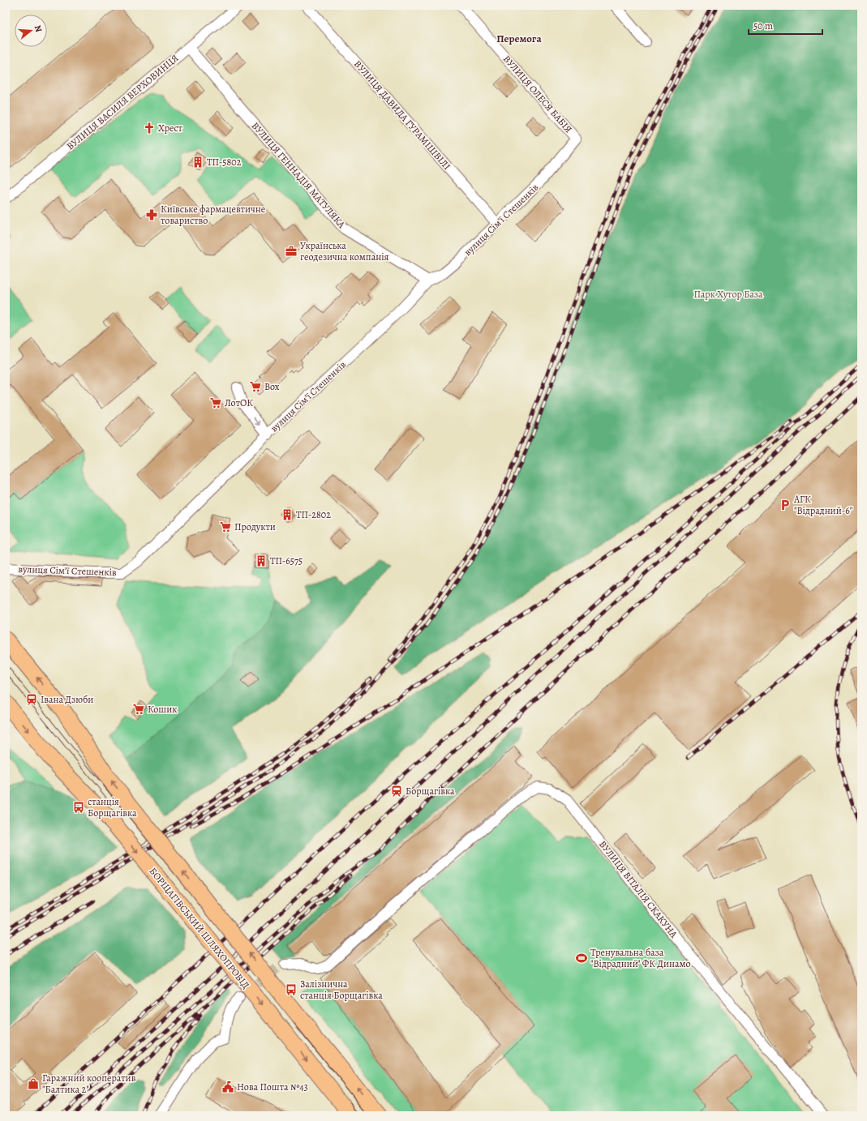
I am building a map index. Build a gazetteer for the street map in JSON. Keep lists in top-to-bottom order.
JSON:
{
  "streets": {
    "main road": ["БОРЩАГІВСЬКИЙ ШЛЯХОПРОВІД"],
    "street": [
      "ВУЛИЦЯ ОЛЕСЯ БАБІЯ",
      "ВУЛИЦЯ ВАСИЛЯ ВЕРХОВИНЦЯ",
      "ВУЛИЦЯ ДАВИДА ГУРАМІШВІЛІ",
      "ВУЛИЦЯ ГЕННАДІЯ МАТУЛЯКА",
      "вулиця Сімʼї Стешенків",
      "ВУЛИЦЯ ВІТАЛІЯ СКАКУНА"
    ]
  },
  "crossings": [
    ["ВУЛИЦЯ ОЛЕСЯ БАБІЯ", "вулиця Сімʼї Стешенків"],
    ["ВУЛИЦЯ ВАСИЛЯ ВЕРХОВИНЦЯ", "ВУЛИЦЯ ГЕННАДІЯ МАТУЛЯКА"],
    ["ВУЛИЦЯ ДАВИДА ГУРАМІШВІЛІ", "вулиця Сімʼї Стешенків"],
    ["ВУЛИЦЯ ГЕННАДІЯ МАТУЛЯКА", "вулиця Сімʼї Стешенків"]
  ],
  "districts": ["Перемога"],
  "parks": ["Парк Хутор База"],
  "places": {
    "church": ["Хрест"],
    "building": ["ТП-5802", "ТП-2802", "ТП-6575"],
    "pharmacy": ["Київське фармацевтичне товариство"],
    "office": ["Українська геодезична компанія"],
    "supermarket": [
      "Box",
      "ЛотОК",
      "Продукти",
      "Кошик"
    ],
    "parking": ["АГК \"Відрадний-6\""],
    "station": ["Івана Дзюби", "Борщагівка"],
    "bus stop": ["станція Борщагівка", "Залізнична станція Борщагівка"],
    "sports": ["Тренувальна база \"Відрадний\" ФК Динамо"],
    "shop": ["Гаражний кооператив \"Балтика 2\""],
    "public building": ["Нова Пошта №43"]
  },
  "scale_bar": "50 m",
  "north": "right"
}
